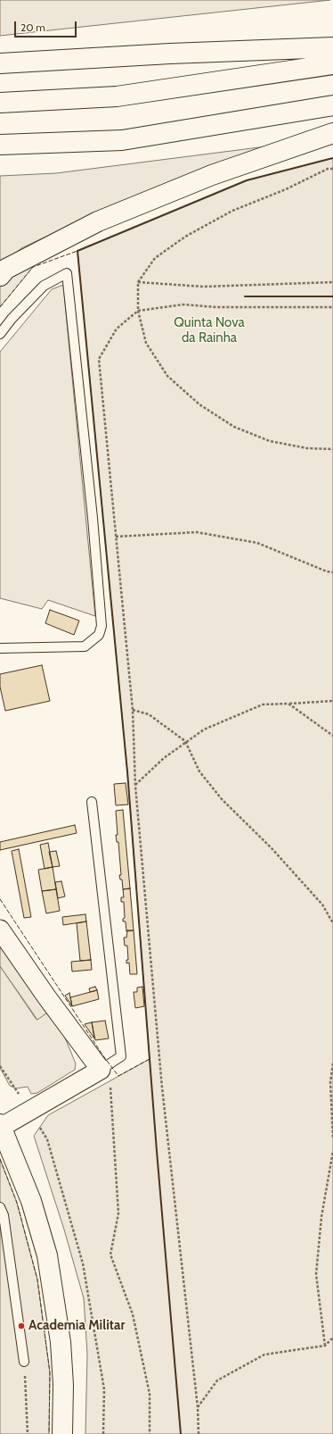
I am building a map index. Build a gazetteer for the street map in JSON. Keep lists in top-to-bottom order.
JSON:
{
  "parks": ["Quinta Nova da Rainha"],
  "places": ["Academia Militar"],
  "scale_bar": "20 m"
}
